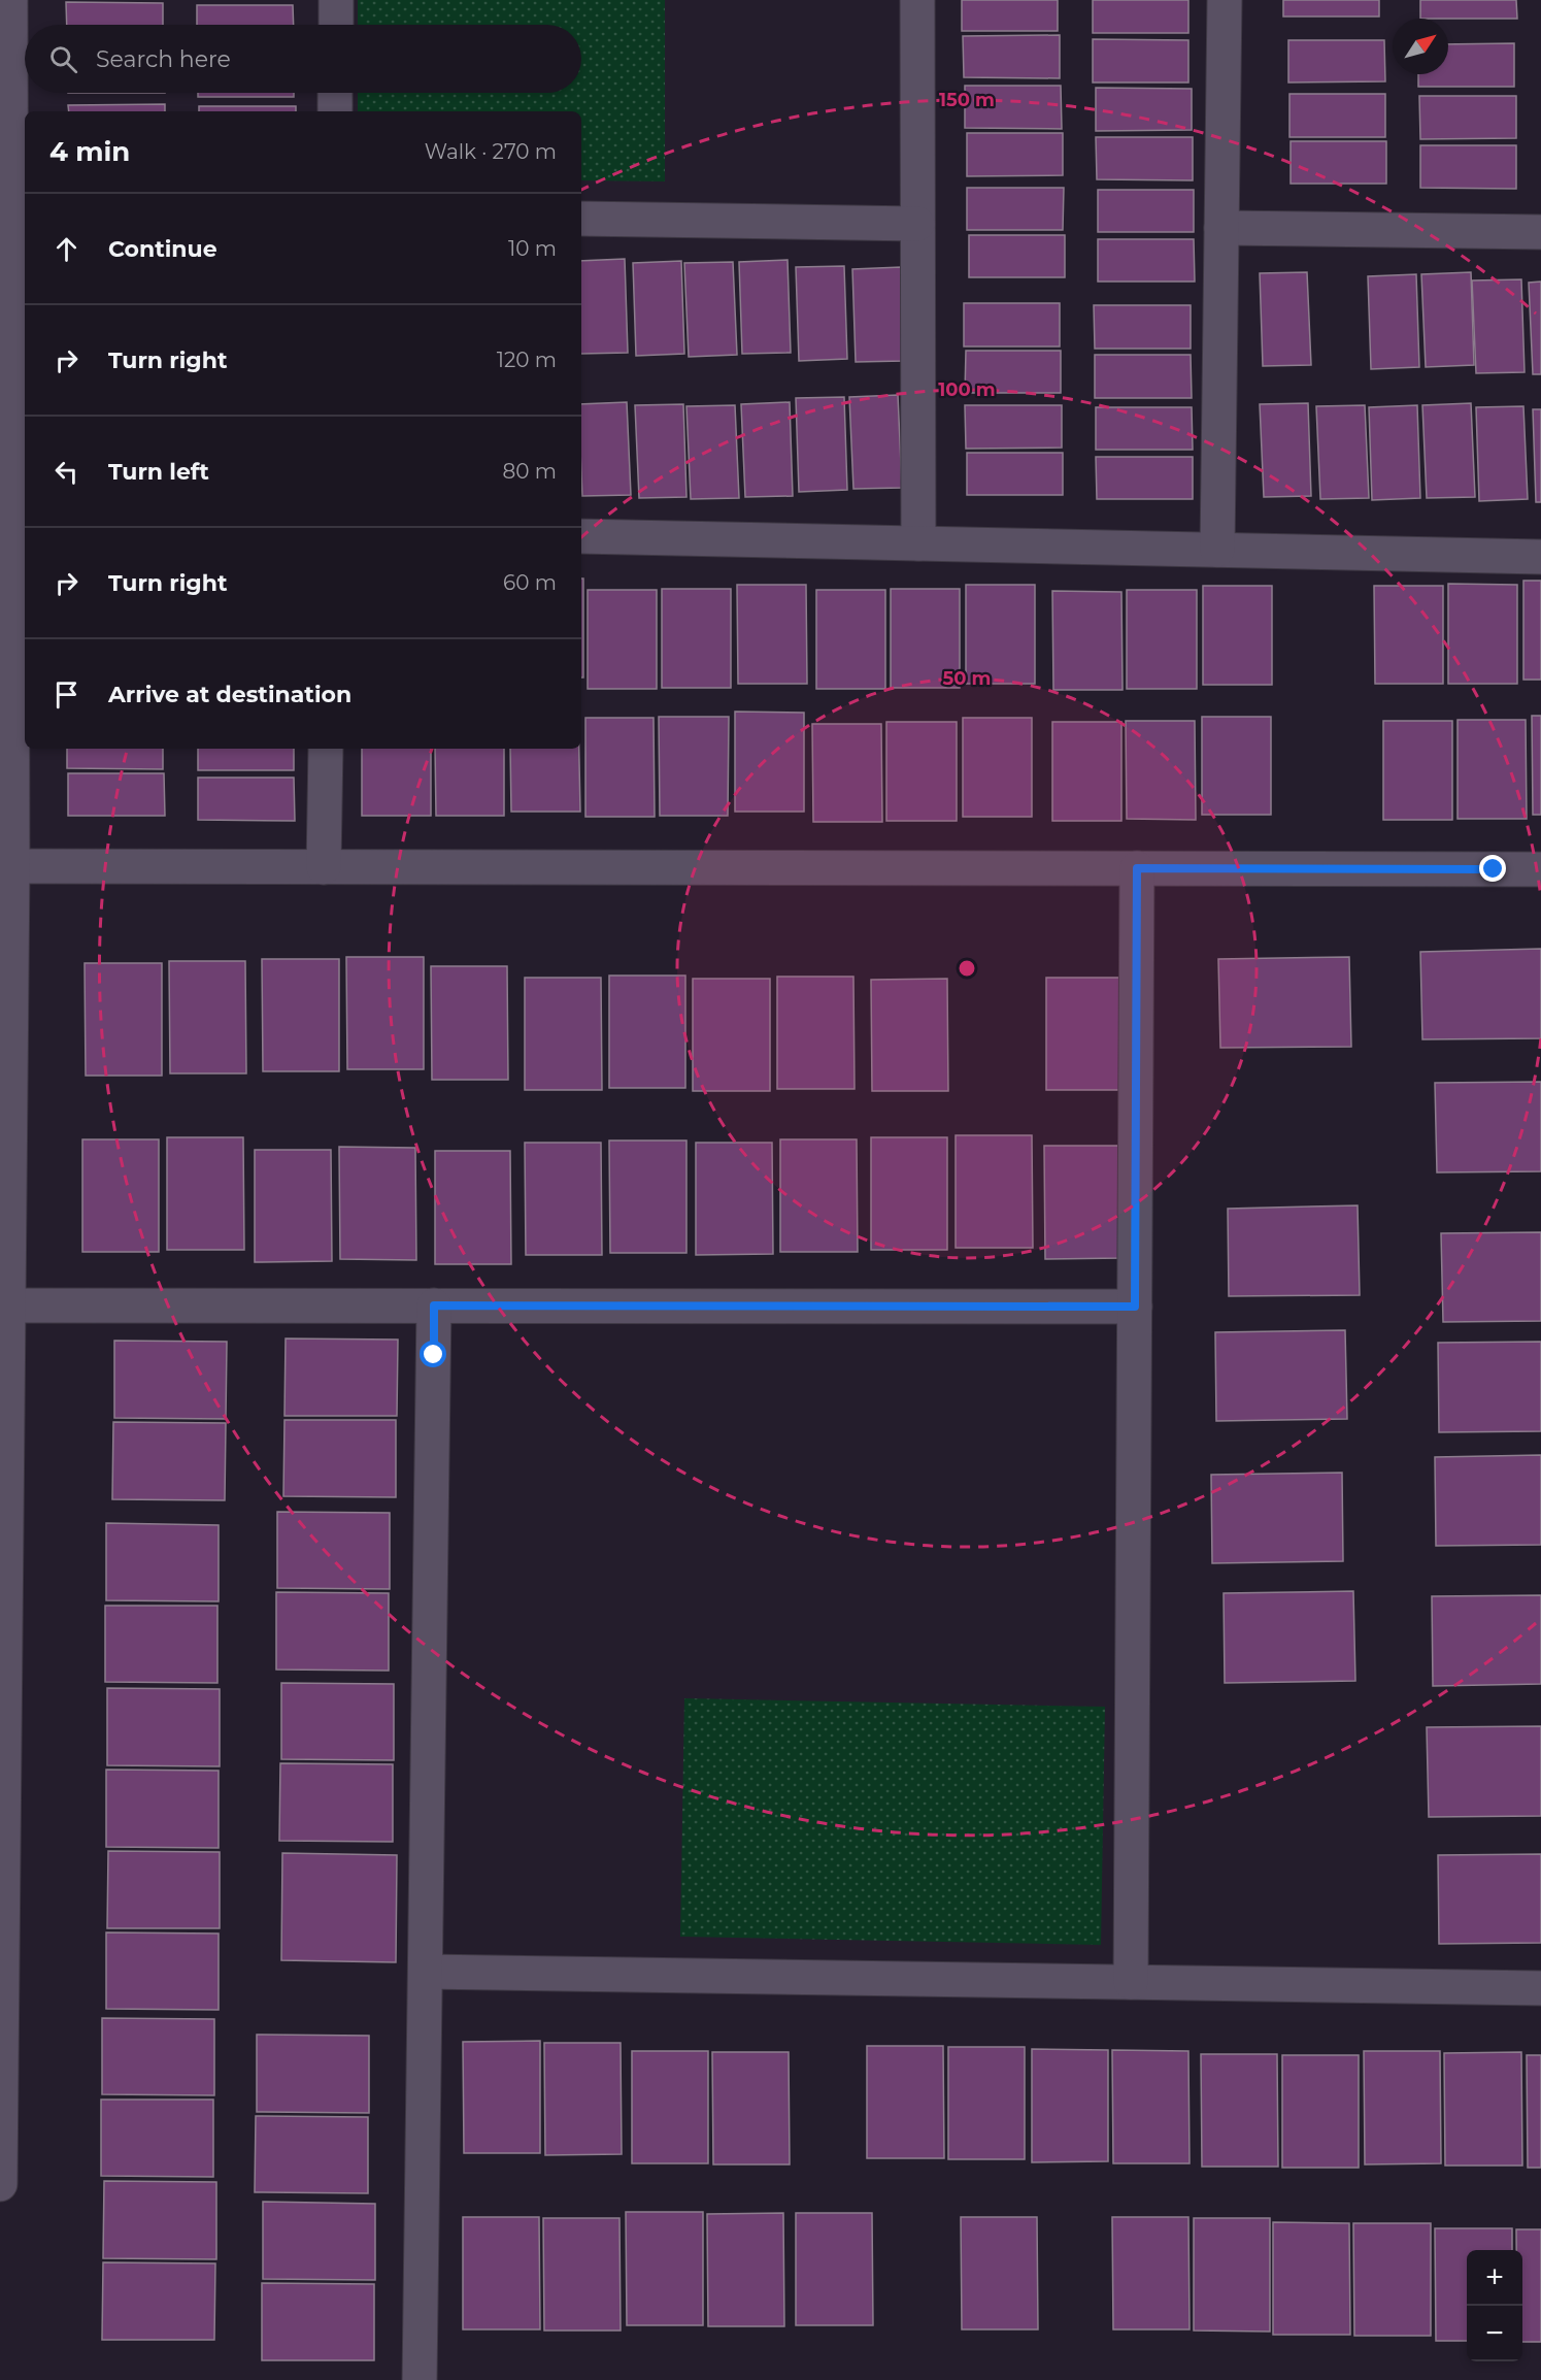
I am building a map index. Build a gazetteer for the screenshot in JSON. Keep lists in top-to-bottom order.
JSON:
{
  "north": "top right",
  "page": {
    "search": "Search here",
    "heading": ["4 min", "Walk · 270 m"],
    "list": [
      ["Continue", "10 m"],
      ["Turn right", "120 m"],
      ["Turn left", "80 m"],
      ["Turn right", "60 m"],
      "Arrive at destination"
    ],
    "map_buttons": ["+", "−"]
  },
  "rings": ["150 m", "100 m", "50 m"]
}
